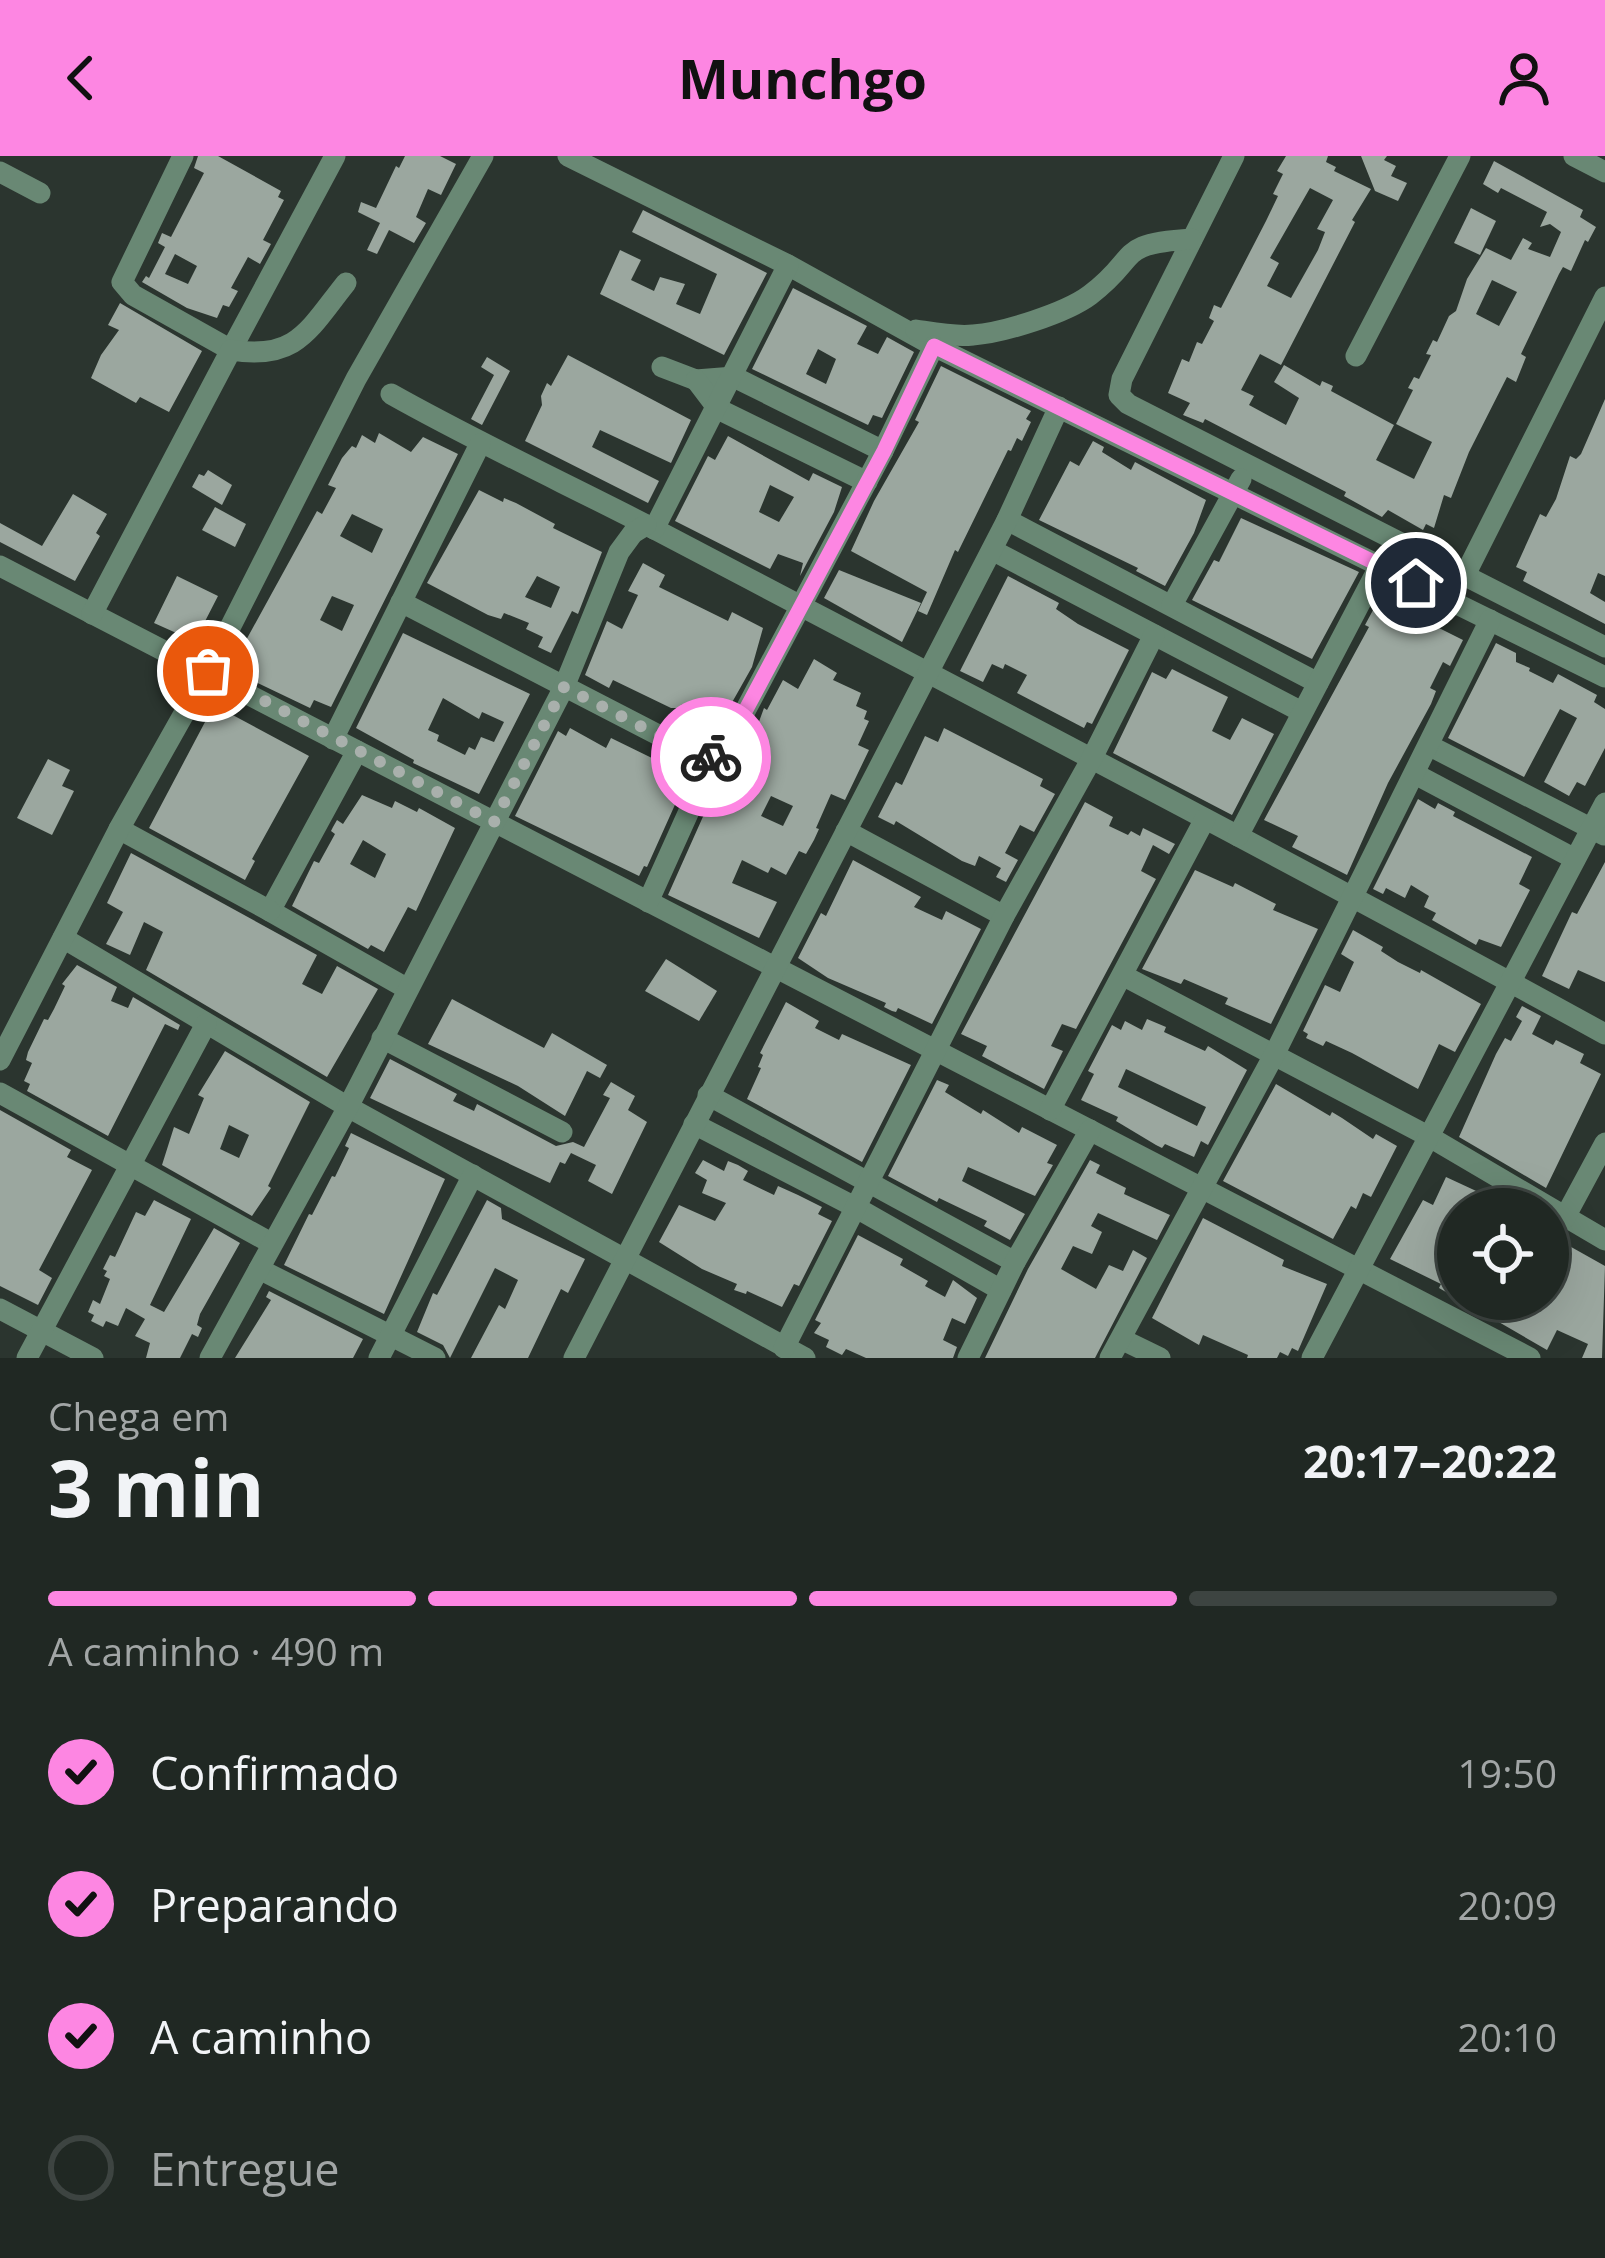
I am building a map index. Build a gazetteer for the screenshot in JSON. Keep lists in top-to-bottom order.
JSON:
{
  "page": {
    "header": "Munchgo",
    "heading": ["3 min", "Chega em", "20:17–20:22"],
    "bar": "A caminho · 490 m",
    "list": [
      ["Confirmado", "19:50"],
      ["Preparando", "20:09"],
      ["A caminho", "20:10"],
      "Entregue"
    ]
  }
}
